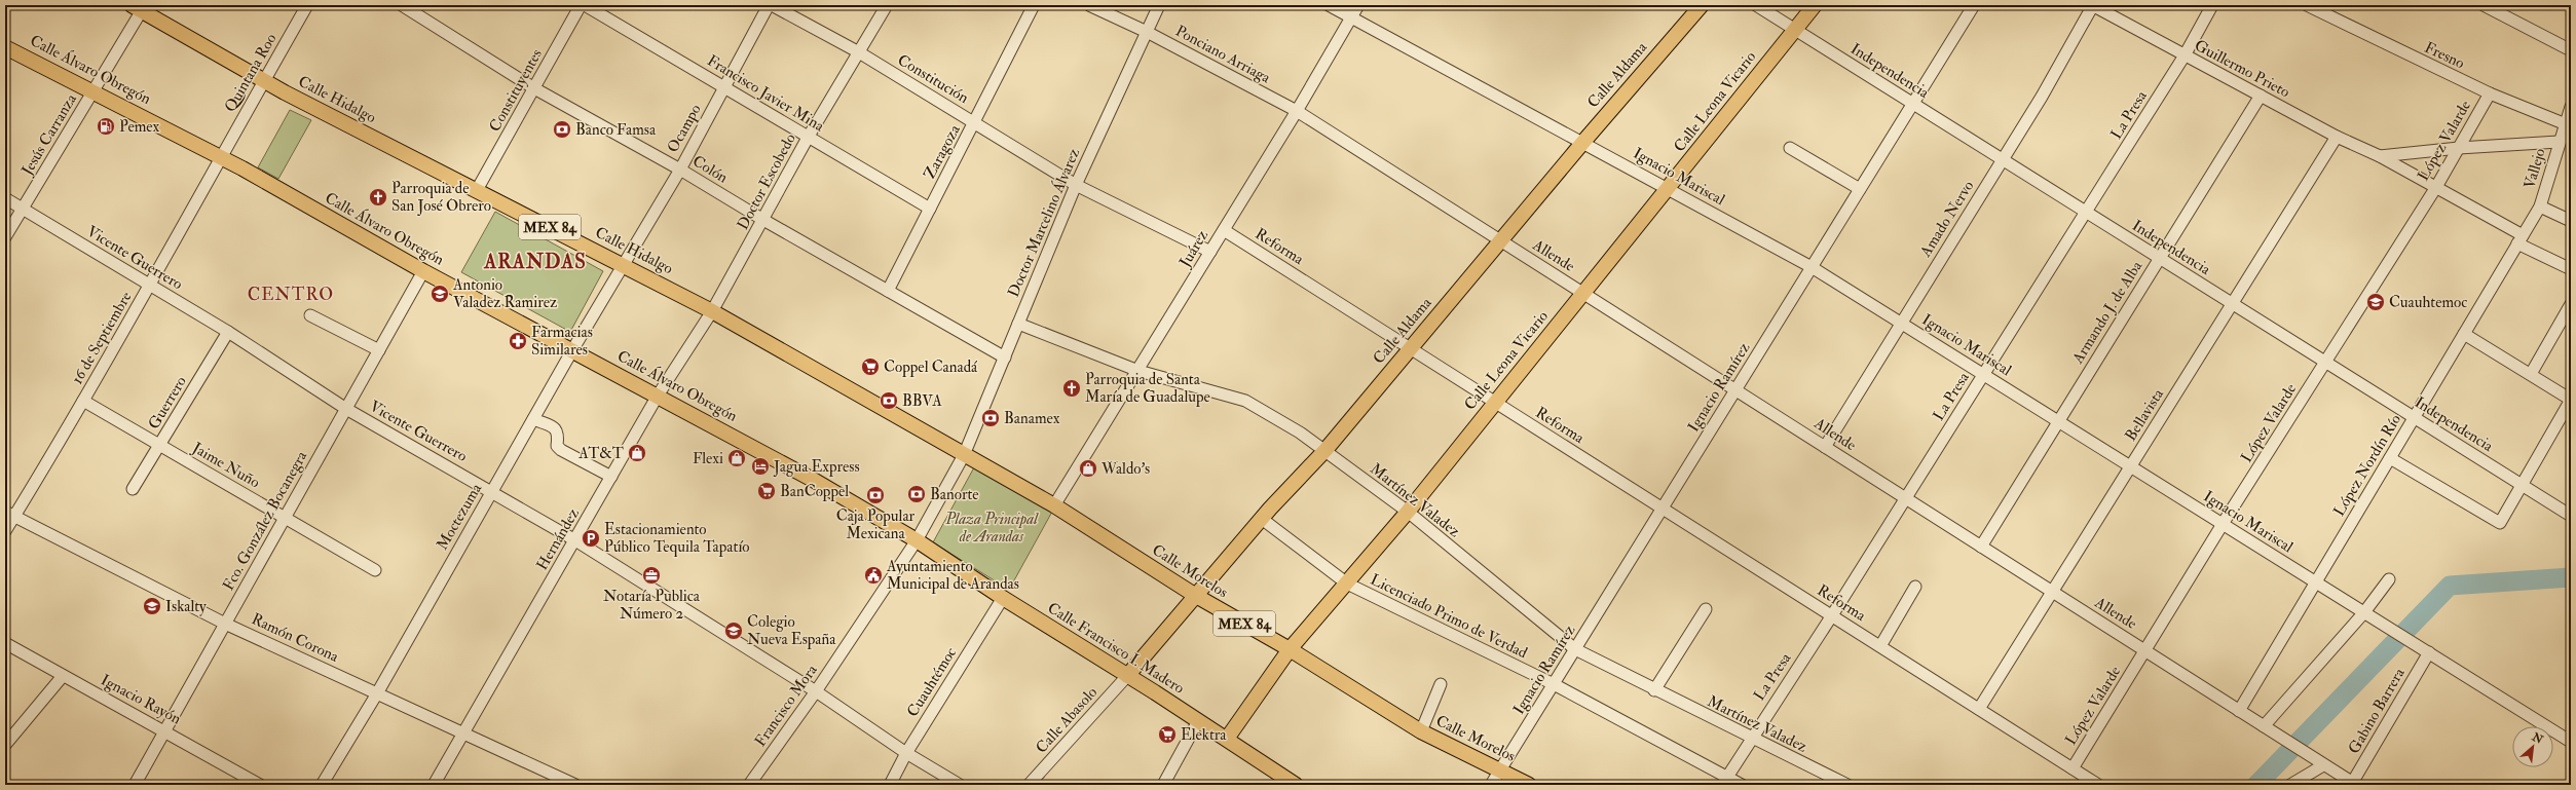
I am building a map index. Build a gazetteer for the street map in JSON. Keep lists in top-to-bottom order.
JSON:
{
  "streets": {
    "main road": [
      "Calle Álvaro Obregón",
      "Calle Aldama",
      "Calle Hidalgo",
      "Calle Leona Vicario",
      "MEX 84",
      "Calle Morelos",
      "Calle Francisco I. Madero"
    ],
    "street": [
      "Ponciano Arriaga",
      "Fresno",
      "Guillermo Prieto",
      "Independencia",
      "Quintana Roo",
      "Constitución",
      "Constituyentes",
      "Francisco Javier Mina",
      "La Presa",
      "Ocampo",
      "Jesús Carranza",
      "López Valarde",
      "Zaragoza",
      "Vallejo",
      "Colón",
      "Ignacio Mariscal",
      "Doctor Escobedo",
      "Amado Nervo",
      "Doctor Marcelino Álvarez",
      "Reforma",
      "Juárez",
      "Allende",
      "Vicente Guerrero",
      "Armando J. de Alba",
      "16 de Septiembre",
      "Ignacio Ramírez",
      "Guerrero",
      "Bellavista",
      "Jaime Nuño",
      "López Nordín Río",
      "Martínez Valadez",
      "Moctezuma",
      "Fco. González Bocanegra",
      "Hernández",
      "Licenciado Primo de Verdad",
      "Ramón Corona",
      "Cuauhtémoc",
      "Ignacio Rayón",
      "Francisco Mora",
      "Gabino Barrera",
      "Calle Abasolo"
    ]
  },
  "crossings": [
    ["Ponciano Arriaga", "Doctor Marcelino Álvarez"],
    ["Ponciano Arriaga", "Juárez"],
    ["Ponciano Arriaga", "Allende"],
    ["Fresno", "López Valarde"],
    ["Fresno", "Vallejo"],
    ["Guillermo Prieto", "La Presa"],
    ["Guillermo Prieto", "López Valarde"],
    ["Guillermo Prieto", "Vallejo"],
    ["Guillermo Prieto", "Amado Nervo"],
    ["Guillermo Prieto", "Armando J. de Alba"],
    ["Guillermo Prieto", "Bellavista"],
    ["Guillermo Prieto", "López Nordín Río"],
    ["Calle Álvaro Obregón", "Quintana Roo"],
    ["Calle Álvaro Obregón", "Jesús Carranza"],
    ["Calle Álvaro Obregón", "16 de Septiembre"],
    ["Calle Álvaro Obregón", "Moctezuma"],
    ["Calle Álvaro Obregón", "Fco. González Bocanegra"],
    ["Calle Álvaro Obregón", "Hernández"],
    ["Calle Álvaro Obregón", "Calle Francisco I. Madero"],
    ["Calle Álvaro Obregón", "Francisco Mora"],
    ["Independencia", "Calle Leona Vicario"],
    ["Independencia", "La Presa"],
    ["Independencia", "López Valarde"],
    ["Independencia", "Amado Nervo"],
    ["Independencia", "Armando J. de Alba"],
    ["Independencia", "Ignacio Ramírez"],
    ["Independencia", "Bellavista"],
    ["Independencia", "López Nordín Río"],
    ["Quintana Roo", "Calle Hidalgo"],
    ["Quintana Roo", "16 de Septiembre"],
    ["Calle Aldama", "Ignacio Mariscal"],
    ["Calle Aldama", "Reforma"],
    ["Calle Aldama", "Allende"],
    ["Calle Aldama", "Martínez Valadez"],
    ["Calle Aldama", "Calle Morelos"],
    ["Calle Aldama", "Licenciado Primo de Verdad"],
    ["Calle Aldama", "Calle Francisco I. Madero"],
    ["Calle Aldama", "Calle Abasolo"],
    ["Constitución", "Ocampo"],
    ["Constitución", "Zaragoza"],
    ["Constitución", "Doctor Escobedo"],
    ["Constitución", "Doctor Marcelino Álvarez"],
    ["Constitución", "Juárez"],
    ["Constituyentes", "Calle Hidalgo"],
    ["Constituyentes", "Colón"],
    ["Francisco Javier Mina", "Ocampo"],
    ["Francisco Javier Mina", "Zaragoza"],
    ["Francisco Javier Mina", "Doctor Escobedo"],
    ["Calle Hidalgo", "Ocampo"],
    ["Calle Hidalgo", "Jesús Carranza"],
    ["Calle Hidalgo", "Doctor Escobedo"],
    ["Calle Hidalgo", "Doctor Marcelino Álvarez"],
    ["Calle Hidalgo", "Moctezuma"],
    ["Calle Hidalgo", "Hernández"],
    ["Calle Hidalgo", "Calle Morelos"],
    ["Calle Hidalgo", "Francisco Mora"],
    ["Calle Leona Vicario", "Ignacio Mariscal"],
    ["Calle Leona Vicario", "Reforma"],
    ["Calle Leona Vicario", "Allende"],
    ["Calle Leona Vicario", "Martínez Valadez"],
    ["Calle Leona Vicario", "Calle Morelos"],
    ["Calle Leona Vicario", "Licenciado Primo de Verdad"],
    ["Calle Leona Vicario", "Calle Francisco I. Madero"],
    ["La Presa", "Ignacio Mariscal"],
    ["La Presa", "Reforma"],
    ["La Presa", "Allende"],
    ["La Presa", "Martínez Valadez"],
    ["La Presa", "Licenciado Primo de Verdad"],
    ["Ocampo", "Colón"],
    ["Ocampo", "Moctezuma"],
    ["Jesús Carranza", "Vicente Guerrero"],
    ["López Valarde", "Ignacio Mariscal"],
    ["López Valarde", "Reforma"],
    ["López Valarde", "Allende"],
    ["Zaragoza", "Colón"],
    ["Vallejo", "López Nordín Río"],
    ["Colón", "Doctor Escobedo"],
    ["Colón", "Doctor Marcelino Álvarez"],
    ["Ignacio Mariscal", "Amado Nervo"],
    ["Ignacio Mariscal", "Juárez"],
    ["Ignacio Mariscal", "Armando J. de Alba"],
    ["Ignacio Mariscal", "Ignacio Ramírez"],
    ["Ignacio Mariscal", "Bellavista"],
    ["Ignacio Mariscal", "López Nordín Río"],
    ["Ignacio Mariscal", "Gabino Barrera"],
    ["Doctor Escobedo", "Hernández"],
    ["Amado Nervo", "Allende"],
    ["Doctor Marcelino Álvarez", "Martínez Valadez"],
    ["Doctor Marcelino Álvarez", "Calle Morelos"],
    ["Doctor Marcelino Álvarez", "Francisco Mora"],
    ["Reforma", "Juárez"],
    ["Reforma", "Ignacio Ramírez"],
    ["Reforma", "Bellavista"],
    ["Juárez", "Allende"],
    ["Juárez", "Martínez Valadez"],
    ["Juárez", "Calle Morelos"],
    ["Allende", "Armando J. de Alba"],
    ["Allende", "Ignacio Ramírez"],
    ["Allende", "Bellavista"],
    ["Allende", "López Nordín Río"],
    ["Allende", "Gabino Barrera"],
    ["Vicente Guerrero", "16 de Septiembre"],
    ["Vicente Guerrero", "Guerrero"],
    ["Vicente Guerrero", "Moctezuma"],
    ["Vicente Guerrero", "Fco. González Bocanegra"],
    ["Vicente Guerrero", "Hernández"],
    ["Vicente Guerrero", "Cuauhtémoc"],
    ["Vicente Guerrero", "Francisco Mora"],
    ["16 de Septiembre", "Jaime Nuño"],
    ["16 de Septiembre", "Ramón Corona"],
    ["Ignacio Ramírez", "Martínez Valadez"],
    ["Ignacio Ramírez", "Calle Morelos"],
    ["Ignacio Ramírez", "Licenciado Primo de Verdad"],
    ["Guerrero", "Jaime Nuño"],
    ["Jaime Nuño", "Fco. González Bocanegra"],
    ["Moctezuma", "Ramón Corona"],
    ["Fco. González Bocanegra", "Ramón Corona"],
    ["Fco. González Bocanegra", "Ignacio Rayón"],
    ["Hernández", "Ramón Corona"],
    ["Calle Morelos", "Francisco Mora"],
    ["Calle Francisco I. Madero", "Cuauhtémoc"],
    ["Calle Francisco I. Madero", "Francisco Mora"],
    ["Calle Francisco I. Madero", "Calle Abasolo"]
  ],
  "districts": ["ARANDAS", "CENTRO"],
  "parks": ["Plaza Principal de Arandas"],
  "places": {
    "fuel station": ["Pemex"],
    "bank": [
      "Banco Famsa",
      "BBVA",
      "Banamex",
      "Banorte",
      "Caja Popular Mexicana"
    ],
    "church": ["Parroquia de San José Obrero", "Parroquia de Santa María de Guadalupe"],
    "school or university": [
      "Antonio Valadez Ramirez",
      "Cuauhtemoc",
      "Iskalty",
      "Colegio Nueva España"
    ],
    "pharmacy": ["Farmacias Similares"],
    "supermarket": ["Coppel Canadá", "BanCoppel", "Elektra"],
    "shop": ["AT&T", "Flexi", "Waldo's"],
    "hotel": ["Jagua Express"],
    "parking": ["Estacionamiento Público Tequila Tapatío"],
    "office": ["Notaría Publica Número 2"],
    "public building": ["Ayuntamiento Municipal de Arandas"]
  },
  "north": "top right"
}
